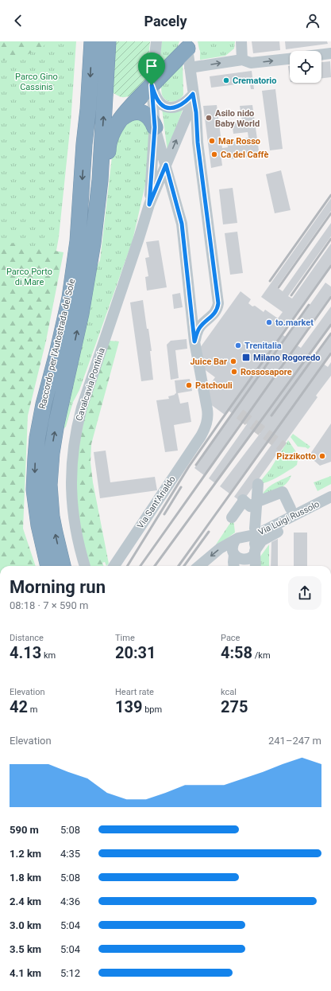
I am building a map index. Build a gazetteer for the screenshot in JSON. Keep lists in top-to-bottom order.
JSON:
{
  "streets": {
    "highway": ["Raccordo per l'Autostrada del Sole"],
    "street": ["Cavalcavia Pontinia", "Via Sant'Arialdo", "Via Luigi Russolo"]
  },
  "crossings": [
    ["Cavalcavia Pontinia", "Via Sant'Arialdo"]
  ],
  "parks": ["Parco Gino Cassinis", "Parco Porto di Mare"],
  "places": {
    "other": [
      "Crematorio",
      "Asilo nido Baby World",
      "Mar Rosso",
      "Ca del Caffè",
      "to.market",
      "Trenitalia",
      "Juice Bar",
      "Rossosapore",
      "Patchouli",
      "Pizzikotto"
    ],
    "transit": ["Milano Rogoredo"]
  },
  "page": {
    "header": "Pacely",
    "heading": ["Morning run", "08:18 · 7 × 590 m"],
    "stats": [
      ["Distance", "4.13 km"],
      ["Time", "20:31"],
      ["Pace", "4:58 /km"],
      ["Elevation", "42 m"],
      ["Heart rate", "139 bpm"],
      ["kcal", "275"]
    ],
    "chart": ["Elevation", "241–247 m"],
    "list": [
      {
        "name": "590 m",
        "note": "5:08"
      },
      {
        "name": "1.2 km",
        "note": "4:35"
      },
      {
        "name": "1.8 km",
        "note": "5:08"
      },
      {
        "name": "2.4 km",
        "note": "4:36"
      },
      {
        "name": "3.0 km",
        "note": "5:04"
      },
      {
        "name": "3.5 km",
        "note": "5:04"
      },
      {
        "name": "4.1 km",
        "note": "5:12"
      }
    ]
  }
}
